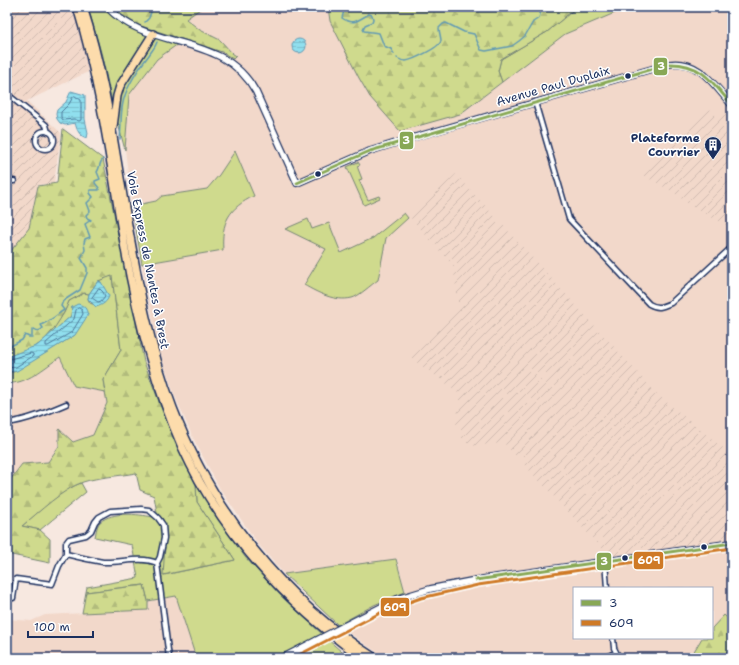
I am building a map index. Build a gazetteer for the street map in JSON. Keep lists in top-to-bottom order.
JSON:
{
  "streets": {
    "highway": ["Voie Express de Nantes à Brest"],
    "main road": ["Avenue Paul Duplaix"]
  },
  "places": {
    "building": ["Plateforme Courrier"]
  },
  "lines": ["transit line 3", "transit line 609"],
  "legend": ["3", "609"],
  "scale_bar": "100 m"
}
